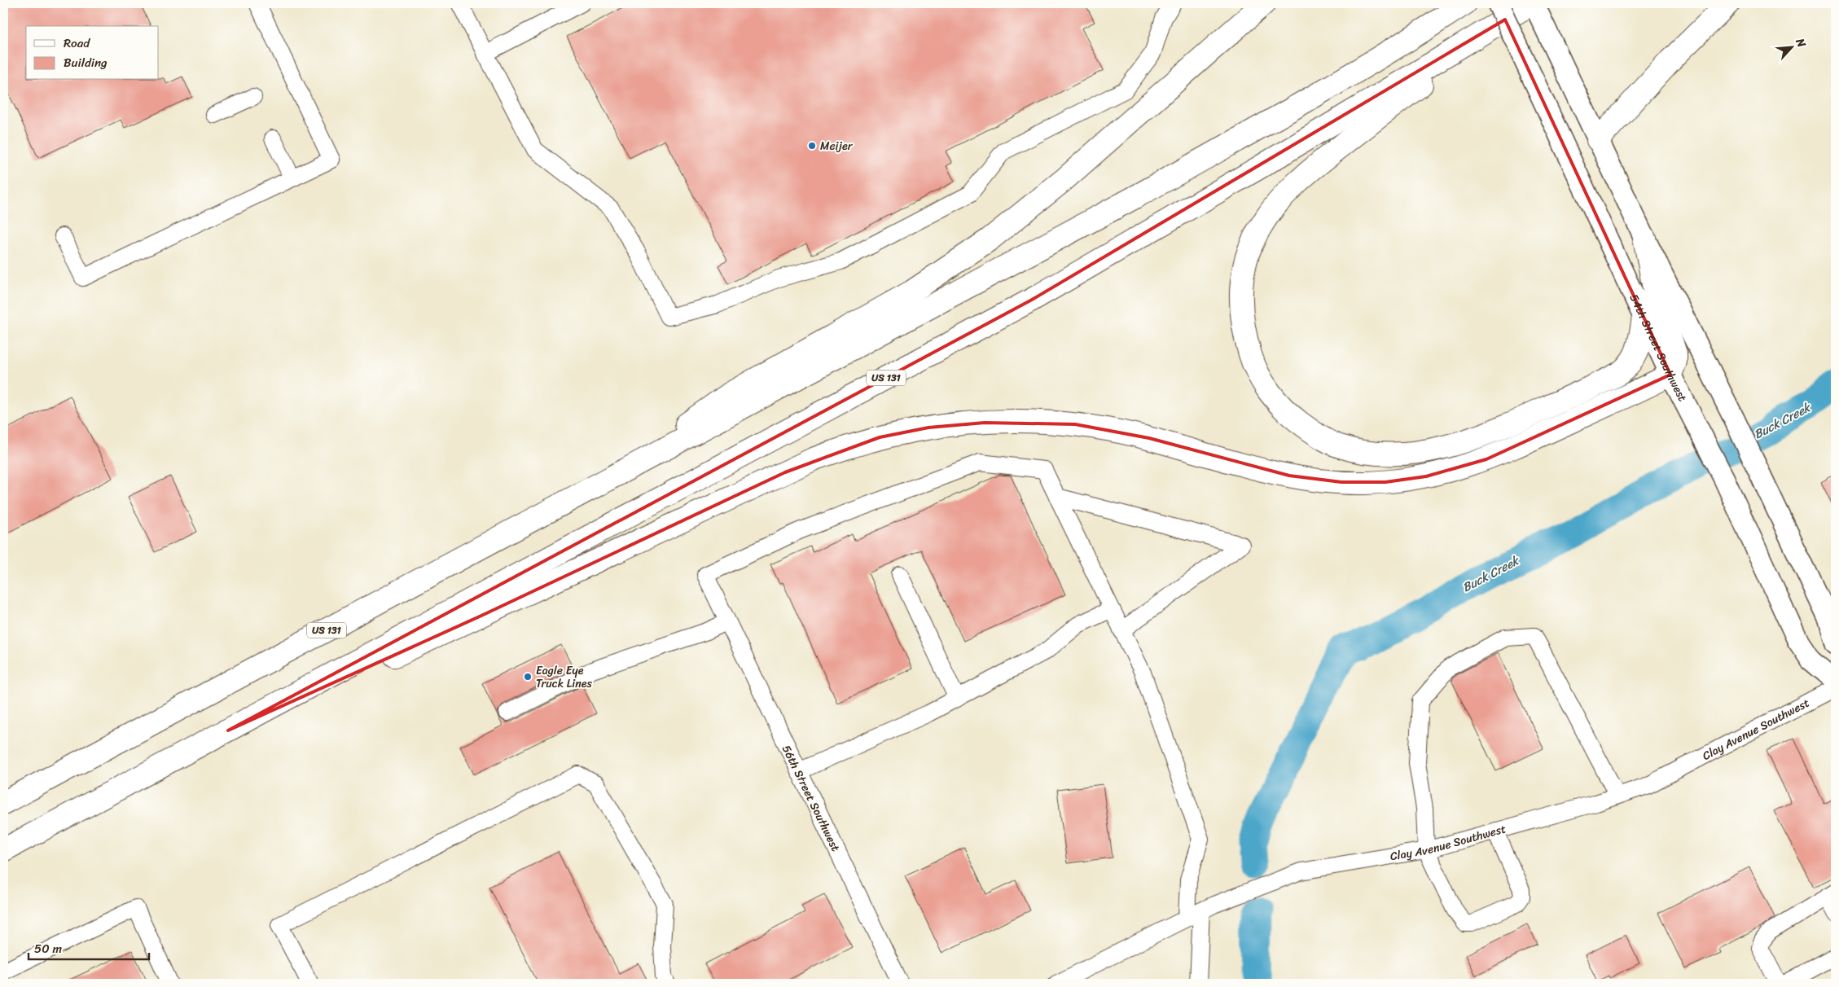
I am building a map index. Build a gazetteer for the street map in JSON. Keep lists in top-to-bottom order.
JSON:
{
  "streets": {
    "highway": ["US 131"],
    "main road": ["54th Street Southwest"],
    "street": ["Clay Avenue Southwest", "56th Street Southwest"]
  },
  "crossings": [
    ["54th Street Southwest", "US 131"]
  ],
  "water": ["Buck Creek"],
  "places": ["Meijer", "Eagle Eye Truck Lines"],
  "legend": ["Road", "Building"],
  "scale_bar": "50 m",
  "north": "top right"
}
